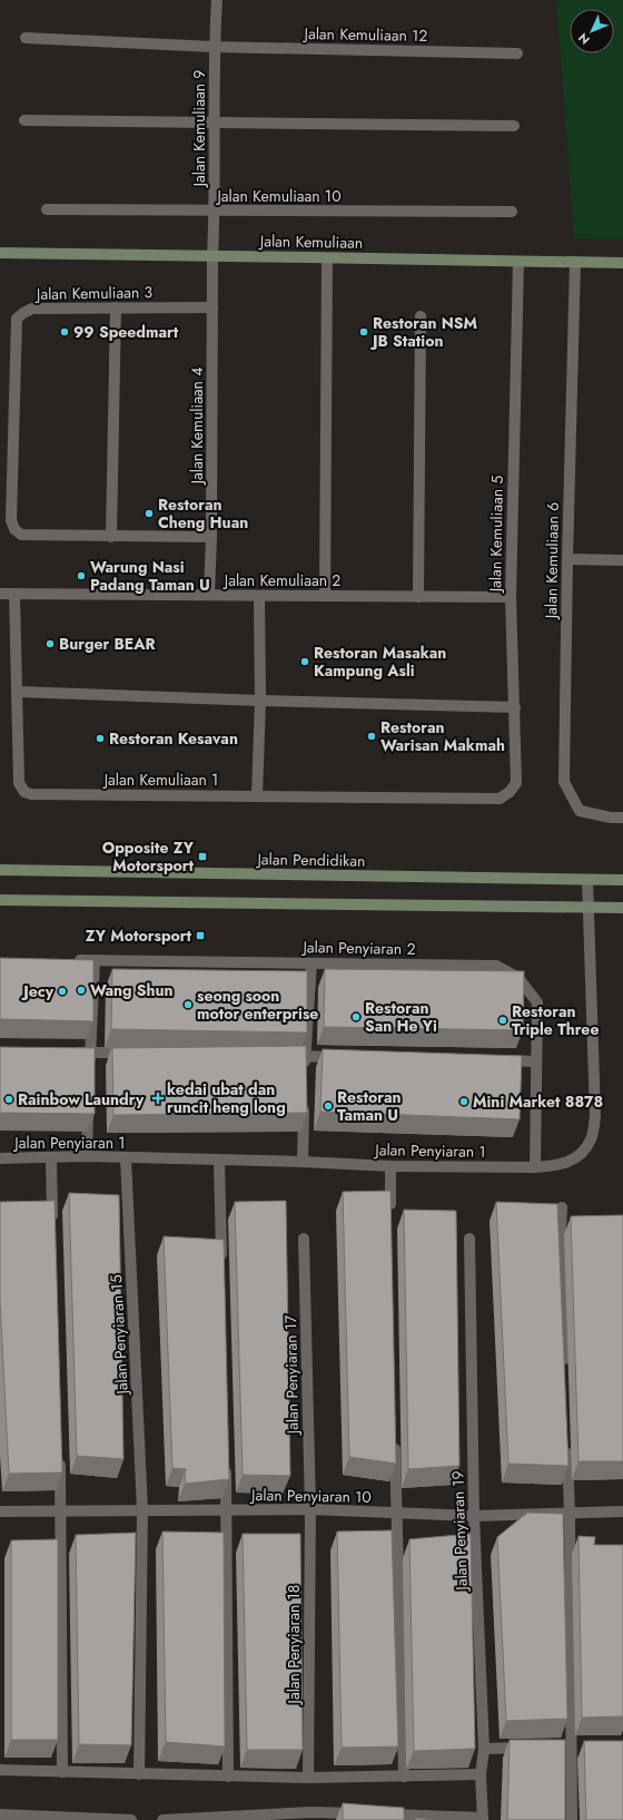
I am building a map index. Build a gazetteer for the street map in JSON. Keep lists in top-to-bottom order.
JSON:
{
  "streets": {
    "main road": ["Jalan Kemuliaan", "Jalan Pendidikan"],
    "street": [
      "Jalan Kemuliaan 12",
      "Jalan Kemuliaan 9",
      "Jalan Kemuliaan 10",
      "Jalan Kemuliaan 3",
      "Jalan Kemuliaan 4",
      "Jalan Kemuliaan 5",
      "Jalan Kemuliaan 6",
      "Jalan Kemuliaan 2",
      "Jalan Kemuliaan 1",
      "Jalan Penyiaran 2",
      "Jalan Penyiaran 1",
      "Jalan Penyiaran 15",
      "Jalan Penyiaran 17",
      "Jalan Penyiaran 10",
      "Jalan Penyiaran 19",
      "Jalan Penyiaran 18"
    ]
  },
  "crossings": [
    ["Jalan Kemuliaan 12", "Jalan Kemuliaan 9"],
    ["Jalan Kemuliaan 9", "Jalan Kemuliaan 10"],
    ["Jalan Kemuliaan 9", "Jalan Kemuliaan"],
    ["Jalan Kemuliaan 9", "Jalan Kemuliaan 4"],
    ["Jalan Kemuliaan", "Jalan Kemuliaan 4"],
    ["Jalan Kemuliaan", "Jalan Kemuliaan 5"],
    ["Jalan Kemuliaan", "Jalan Kemuliaan 6"],
    ["Jalan Kemuliaan 3", "Jalan Kemuliaan 4"],
    ["Jalan Kemuliaan 4", "Jalan Kemuliaan 2"],
    ["Jalan Kemuliaan 5", "Jalan Kemuliaan 2"],
    ["Jalan Kemuliaan 5", "Jalan Kemuliaan 1"],
    ["Jalan Kemuliaan 2", "Jalan Kemuliaan 1"],
    ["Jalan Pendidikan", "Jalan Penyiaran 1"],
    ["Jalan Penyiaran 2", "Jalan Penyiaran 1"],
    ["Jalan Penyiaran 1", "Jalan Penyiaran 15"],
    ["Jalan Penyiaran 15", "Jalan Penyiaran 10"],
    ["Jalan Penyiaran 17", "Jalan Penyiaran 10"],
    ["Jalan Penyiaran 17", "Jalan Penyiaran 18"],
    ["Jalan Penyiaran 10", "Jalan Penyiaran 19"],
    ["Jalan Penyiaran 10", "Jalan Penyiaran 18"]
  ],
  "places": {
    "other": [
      "99 Speedmart",
      "Restoran NSM JB Station",
      "Restoran Cheng Huan",
      "Warung Nasi Padang Taman U",
      "Burger BEAR",
      "Restoran Masakan Kampung Asli",
      "Restoran Warisan Makmah",
      "Restoran Kesavan",
      "Wang Shun",
      "Jecy",
      "seong soon motor enterprise",
      "Restoran San He Yi",
      "Restoran Triple Three",
      "Rainbow Laundry",
      "Mini Market 8878",
      "Restoran Taman U"
    ],
    "transit": ["Opposite ZY Motorsport", "ZY Motorsport"],
    "health": ["kedai ubat dan runcit heng long"]
  },
  "north": "bottom left"
}
